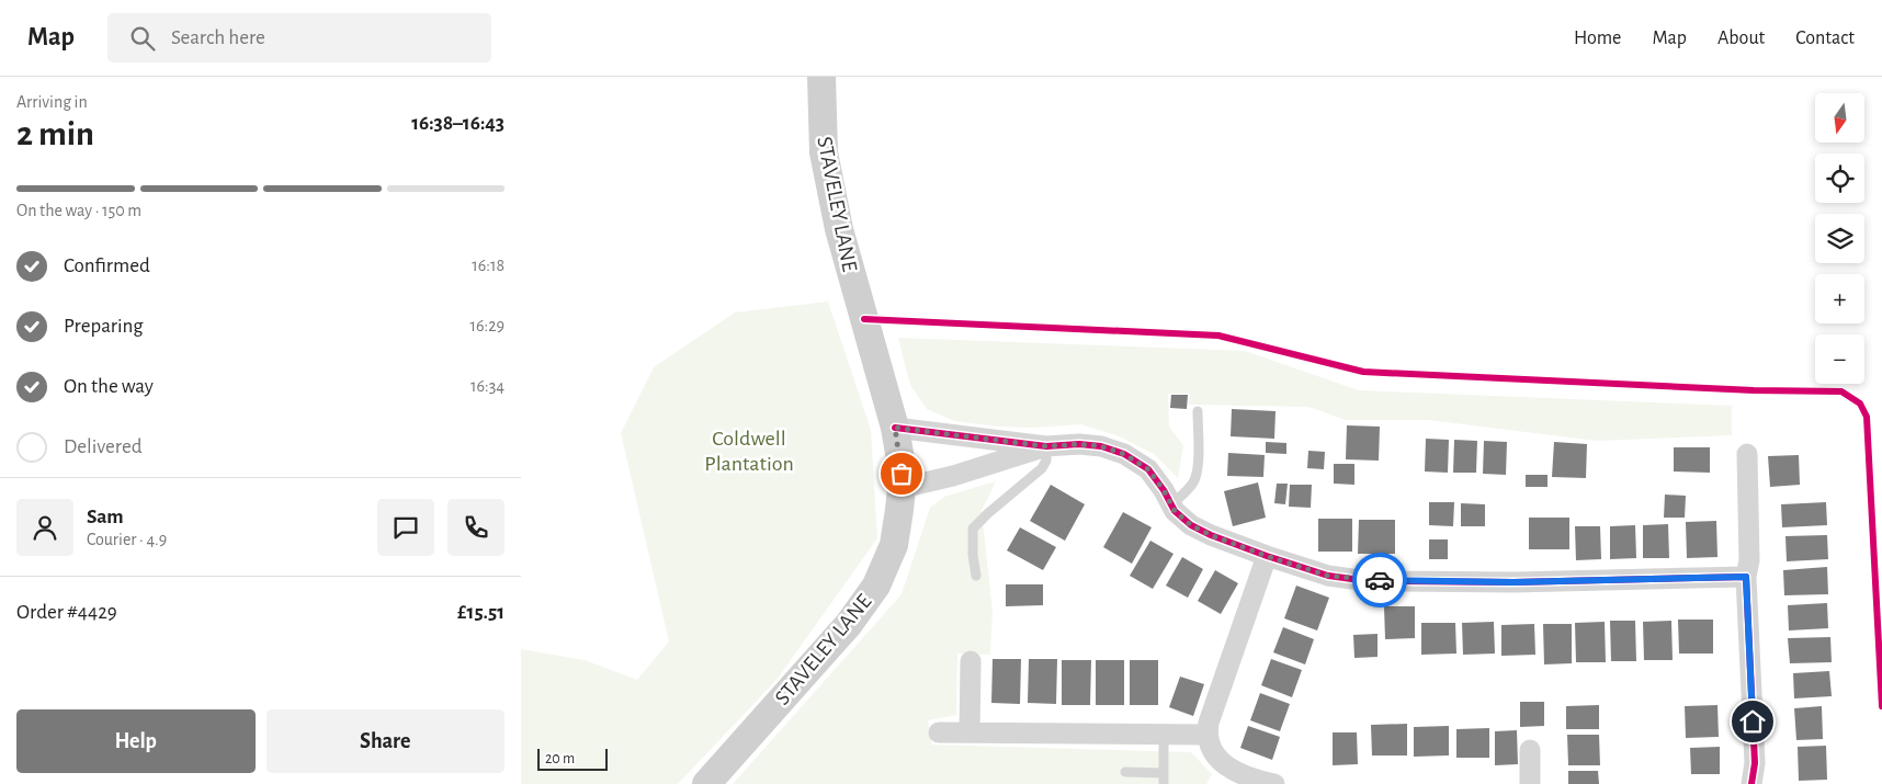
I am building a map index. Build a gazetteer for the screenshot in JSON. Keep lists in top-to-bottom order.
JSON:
{
  "streets": {
    "main road": ["STAVELEY LANE"]
  },
  "parks": ["Coldwell Plantation"],
  "scale_bar": "20 m",
  "north": "bottom",
  "page": {
    "header": "Map",
    "search": "Search here",
    "nav": [
      "Home",
      "Map",
      "About",
      "Contact"
    ],
    "heading": ["2 min", "Arriving in", "16:38–16:43"],
    "panel": [
      "Sam",
      "Courier · 4.9",
      "Order #4429",
      "£15.51"
    ],
    "map_buttons": ["+", "−"],
    "bar": "On the way · 150 m",
    "list": [
      ["Confirmed", "16:18"],
      ["Preparing", "16:29"],
      ["On the way", "16:34"],
      "Delivered"
    ],
    "buttons": ["Help", "Share"],
    "scale": "20 m"
  }
}
